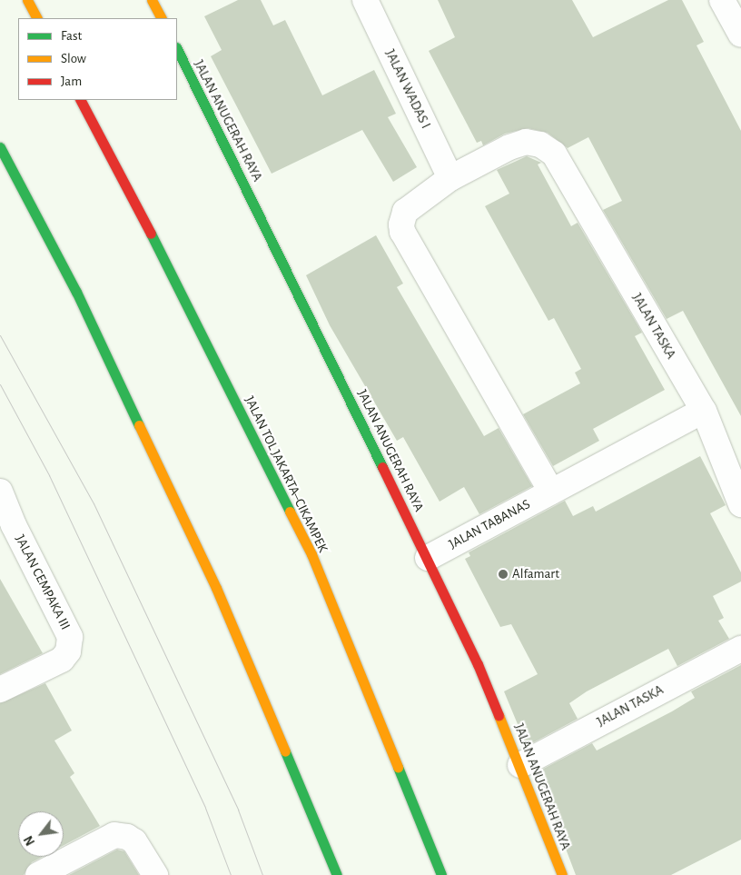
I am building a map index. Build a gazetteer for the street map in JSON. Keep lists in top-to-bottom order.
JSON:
{
  "streets": {
    "main road": ["JALAN ANUGERAH RAYA", "JALAN TOL JAKARTA–CIKAMPEK"],
    "street": [
      "JALAN WADAS I",
      "JALAN TASKA",
      "JALAN TABANAS",
      "JALAN CEMPAKA III"
    ]
  },
  "crossings": [
    ["JALAN WADAS I", "JALAN TASKA"],
    ["JALAN ANUGERAH RAYA", "JALAN TASKA"],
    ["JALAN ANUGERAH RAYA", "JALAN TABANAS"],
    ["JALAN TASKA", "JALAN TABANAS"]
  ],
  "places": ["Alfamart"],
  "legend": ["Fast", "Slow", "Jam"],
  "north": "bottom left"
}
